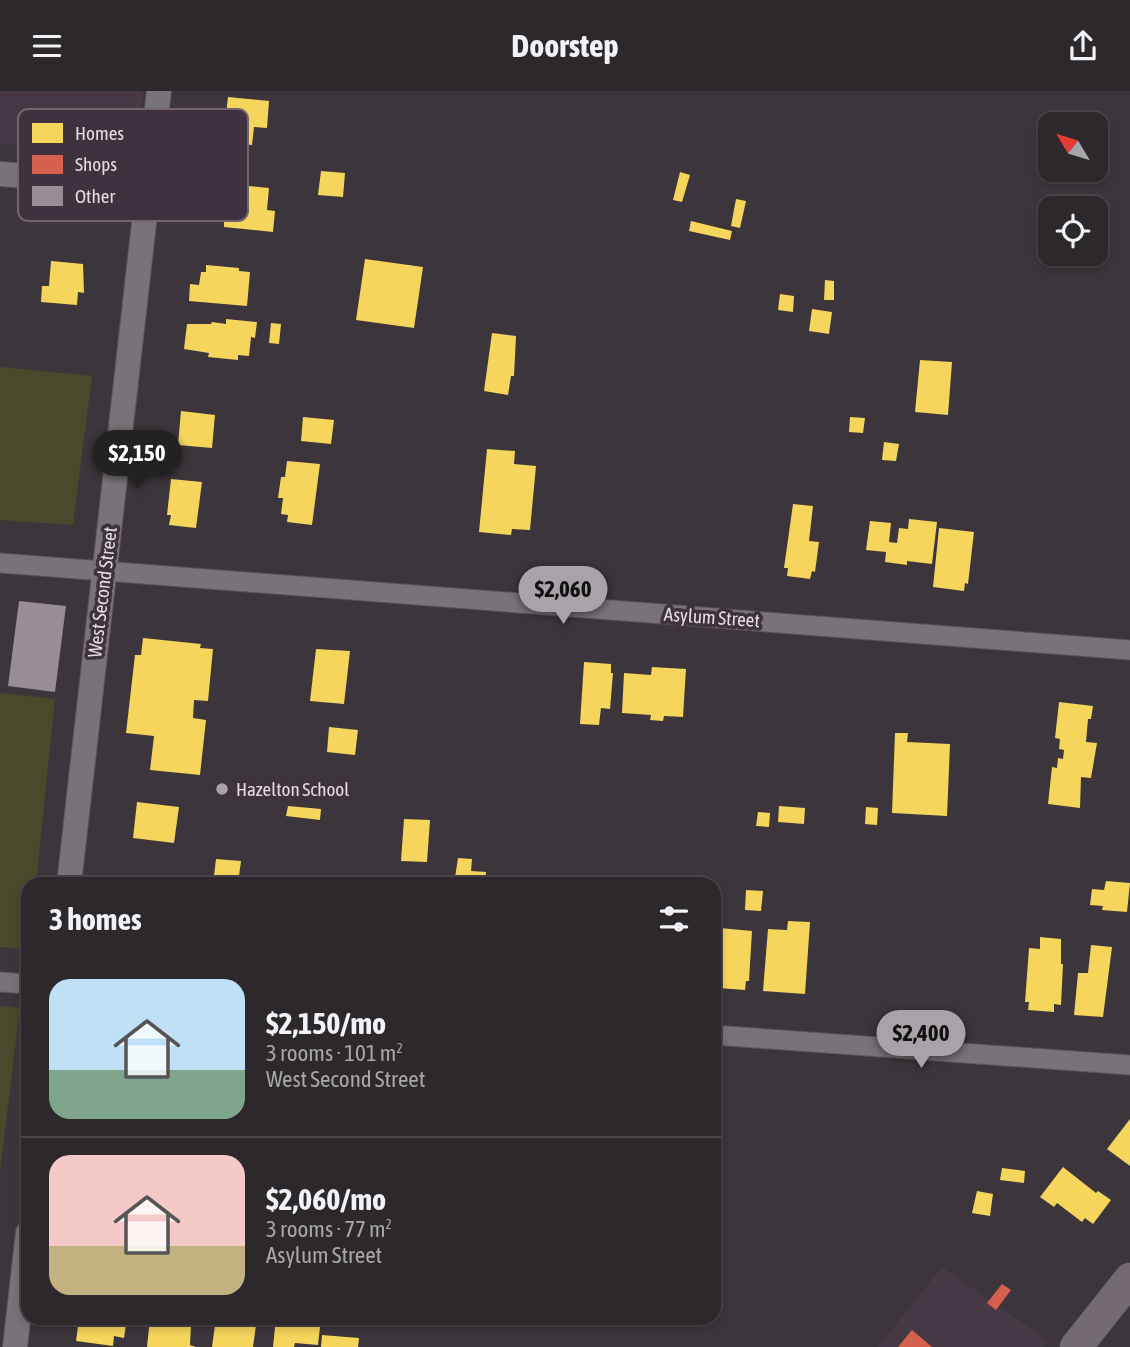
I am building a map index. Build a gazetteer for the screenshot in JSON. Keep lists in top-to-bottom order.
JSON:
{
  "streets": {
    "street": ["West Second Street", "Asylum Street"]
  },
  "crossings": [
    ["West Second Street", "Asylum Street"]
  ],
  "places": ["Hazelton School"],
  "legend": ["Homes", "Shops", "Other"],
  "north": "top left",
  "page": {
    "header": "Doorstep",
    "price": ["$2,150", "$2,060", "$2,400"],
    "heading": "3 homes",
    "list": [
      {
        "name": "$2,150/mo",
        "note": "3 rooms · 101 m² · West Second Street"
      },
      {
        "name": "$2,060/mo",
        "note": "3 rooms · 77 m² · Asylum Street"
      }
    ]
  }
}
